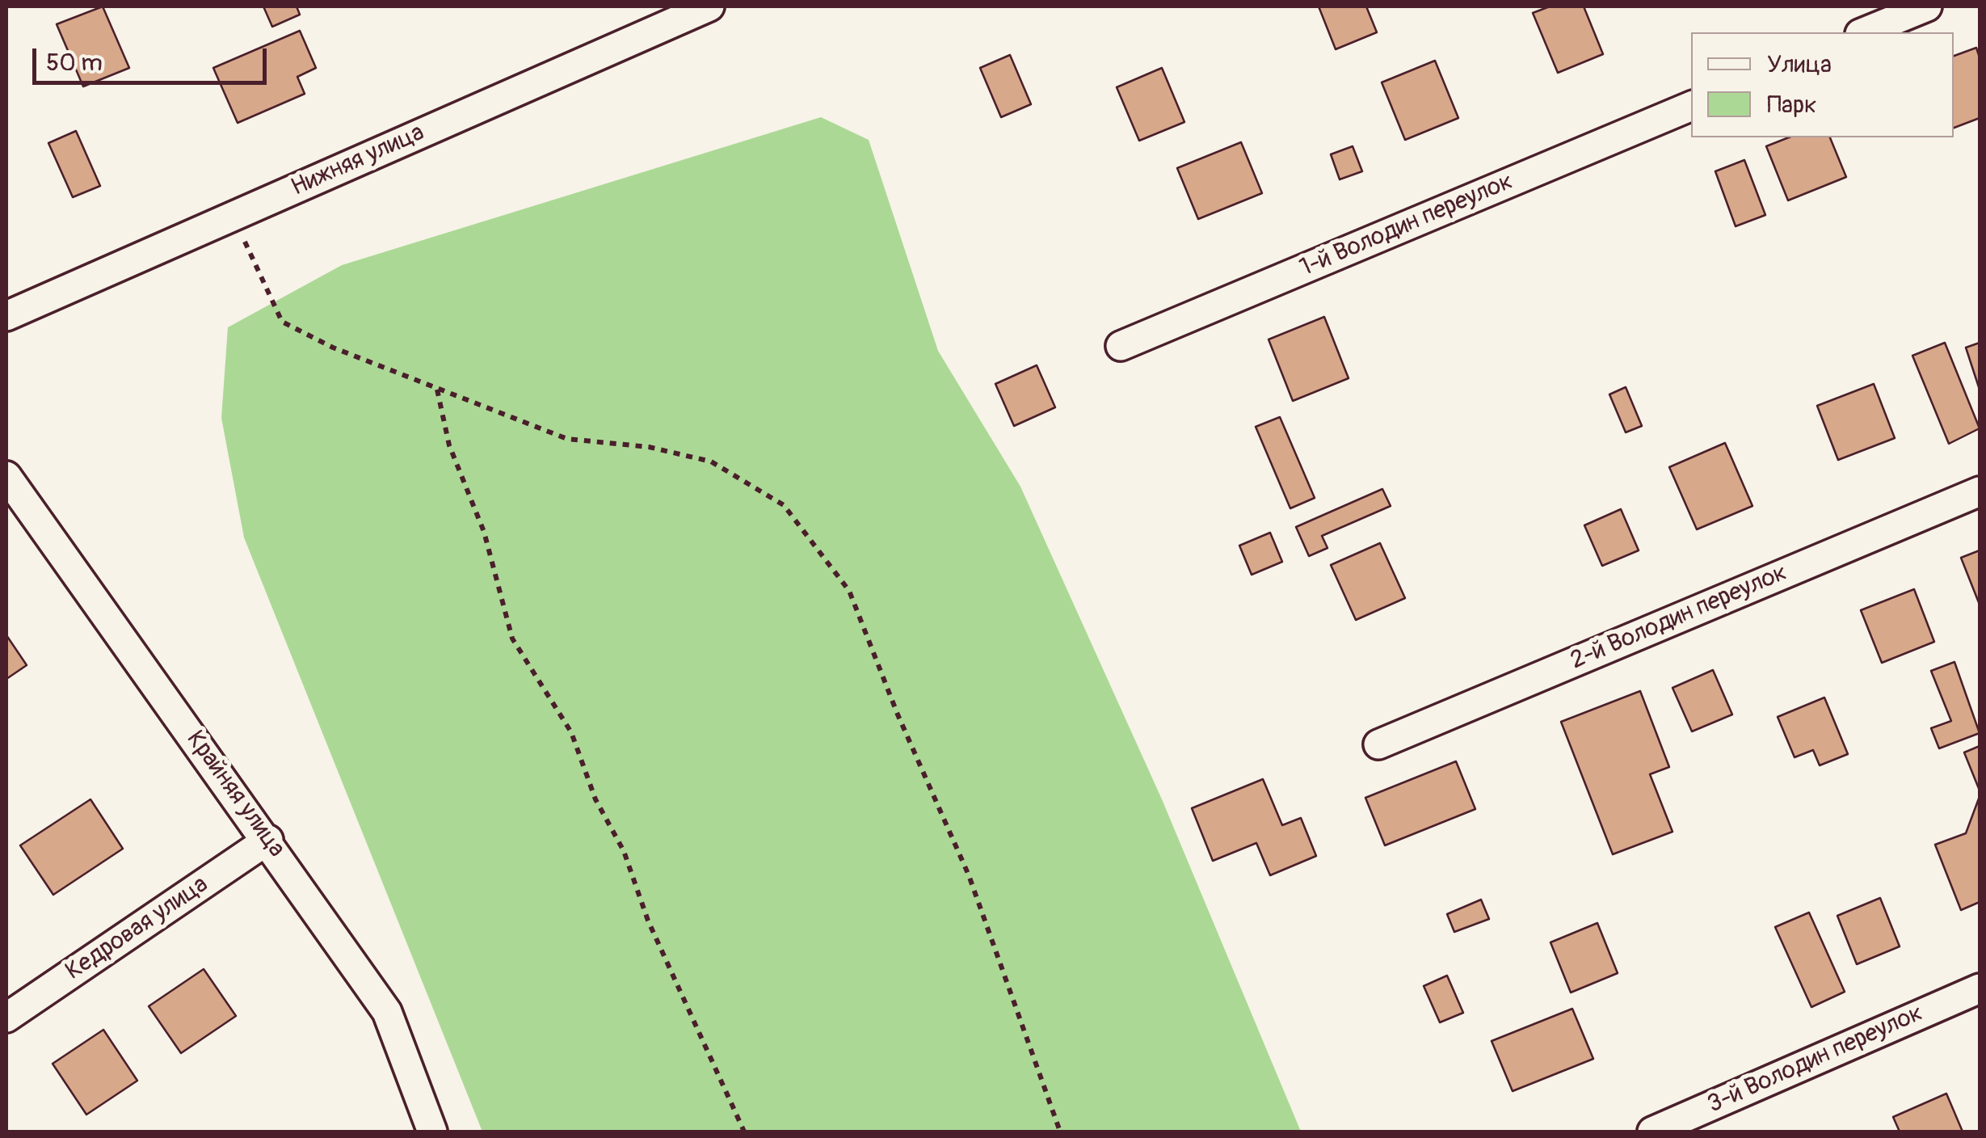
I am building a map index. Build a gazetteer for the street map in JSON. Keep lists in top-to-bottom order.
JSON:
{
  "streets": {
    "street": [
      "Нижняя улица",
      "1-й Володин переулок",
      "2-й Володин переулок",
      "Крайняя улица",
      "Кедровая улица",
      "3-й Володин переулок"
    ]
  },
  "crossings": [
    ["Крайняя улица", "Кедровая улица"]
  ],
  "legend": ["Улица", "Парк"],
  "scale_bar": "50 m"
}
